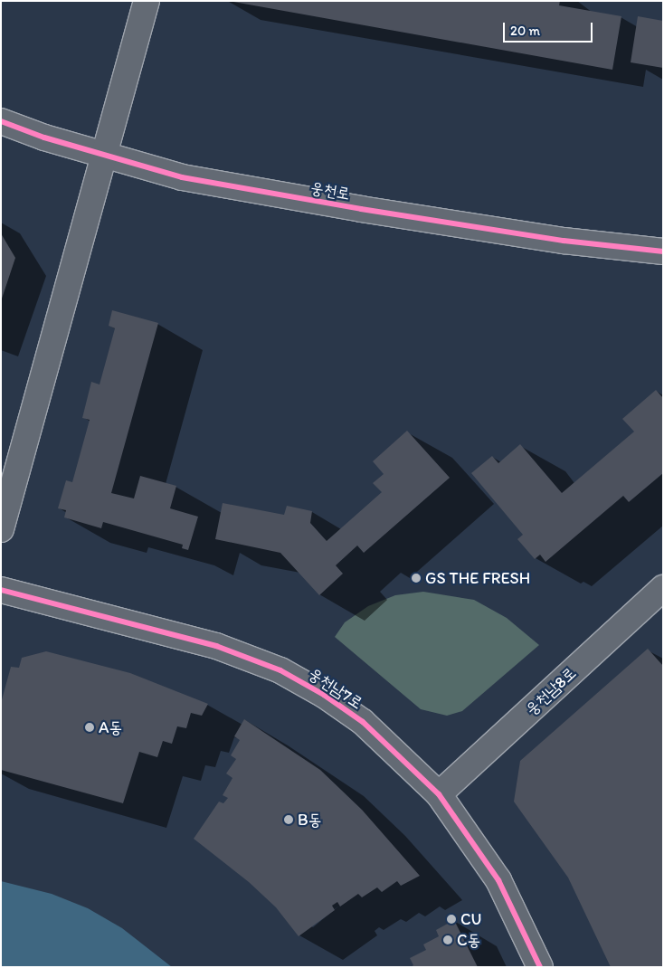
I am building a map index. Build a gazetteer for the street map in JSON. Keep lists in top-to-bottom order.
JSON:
{
  "streets": {
    "street": ["웅천로", "웅천남7로", "웅천남8로"]
  },
  "crossings": [
    ["웅천남7로", "웅천남8로"]
  ],
  "places": [
    "GS THE FRESH",
    "A동",
    "B동",
    "CU",
    "C동"
  ],
  "scale_bar": "20 m"
}
